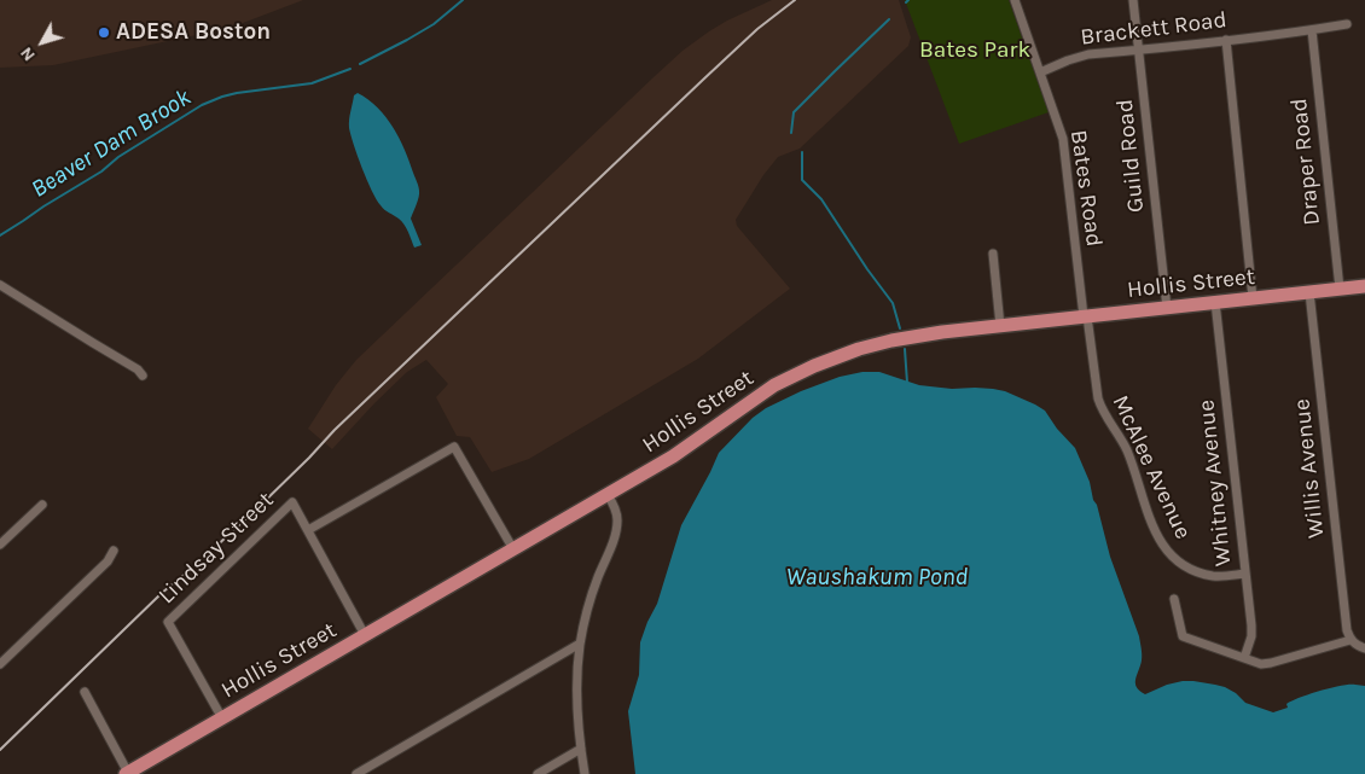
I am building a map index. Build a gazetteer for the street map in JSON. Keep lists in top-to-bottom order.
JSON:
{
  "streets": {
    "main road": ["Hollis Street"],
    "street": [
      "Brackett Road",
      "Guild Road",
      "Draper Road",
      "Bates Road",
      "McAlee Avenue",
      "Willis Avenue",
      "Whitney Avenue",
      "Lindsay Street"
    ]
  },
  "crossings": [
    ["Brackett Road", "Guild Road"],
    ["Brackett Road", "Draper Road"],
    ["Brackett Road", "Bates Road"],
    ["Guild Road", "Hollis Street"],
    ["Draper Road", "Hollis Street"],
    ["Bates Road", "Hollis Street"],
    ["Bates Road", "McAlee Avenue"],
    ["Hollis Street", "McAlee Avenue"],
    ["Hollis Street", "Willis Avenue"],
    ["Hollis Street", "Whitney Avenue"],
    ["Hollis Street", "Lindsay Street"],
    ["McAlee Avenue", "Whitney Avenue"]
  ],
  "water": ["Beaver Dam Brook", "Waushakum Pond"],
  "parks": ["Bates Park"],
  "places": ["ADESA Boston"],
  "north": "bottom left"
}
